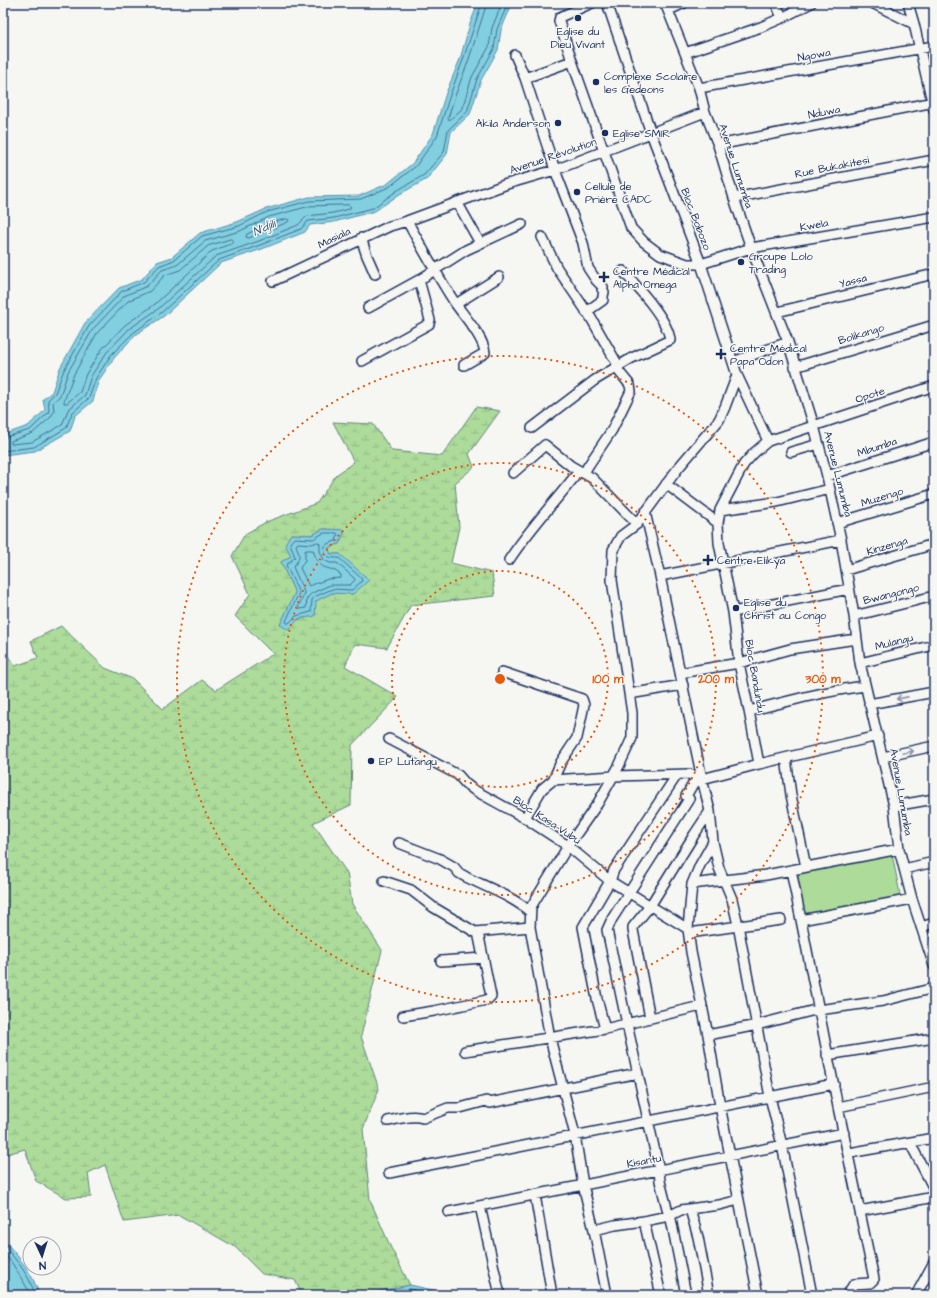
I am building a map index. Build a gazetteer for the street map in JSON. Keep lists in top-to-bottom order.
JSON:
{
  "streets": {
    "street": [
      "Ngowa",
      "Nduwa",
      "Avenue Révolution",
      "Avenue Lumumba",
      "Rue Bukakitesi",
      "Bloc Bobozo",
      "Kwela",
      "Masiala",
      "Yassa",
      "Bolikango",
      "Opote",
      "Mbumba",
      "Muzengo",
      "Kinzenga",
      "Bwangongo",
      "Mulangu",
      "Bloc Bandundu",
      "Bloc Kasa-Vubu",
      "Kisantu"
    ]
  },
  "crossings": [
    ["Ngowa", "Avenue Lumumba"],
    ["Nduwa", "Avenue Lumumba"],
    ["Avenue Révolution", "Avenue Lumumba"],
    ["Avenue Révolution", "Bloc Bobozo"],
    ["Avenue Révolution", "Masiala"],
    ["Avenue Lumumba", "Rue Bukakitesi"],
    ["Avenue Lumumba", "Kwela"],
    ["Avenue Lumumba", "Yassa"],
    ["Avenue Lumumba", "Bolikango"],
    ["Avenue Lumumba", "Opote"],
    ["Avenue Lumumba", "Mbumba"],
    ["Avenue Lumumba", "Muzengo"],
    ["Avenue Lumumba", "Kinzenga"],
    ["Avenue Lumumba", "Bwangongo"],
    ["Avenue Lumumba", "Mulangu"],
    ["Avenue Lumumba", "Bloc Bandundu"],
    ["Bloc Bobozo", "Kwela"],
    ["Bloc Bobozo", "Bloc Bandundu"],
    ["Opote", "Bloc Bandundu"]
  ],
  "water": ["N'djili"],
  "places": {
    "other": [
      "Eglise du Dieu Vivant",
      "Complexe Scolaire les Gedeons",
      "Akila Anderson",
      "Eglise SMIR",
      "Cellule de Prière CADC",
      "Groupe Lolo Trading",
      "Eglise du Christ au Congo",
      "EP Lutangu"
    ],
    "health": ["Centre Médical Alpha Omega", "Centre Médical Papa Odon", "Centre Elikya"]
  },
  "north": "bottom",
  "rings": ["100 m", "200 m", "300 m"]
}
